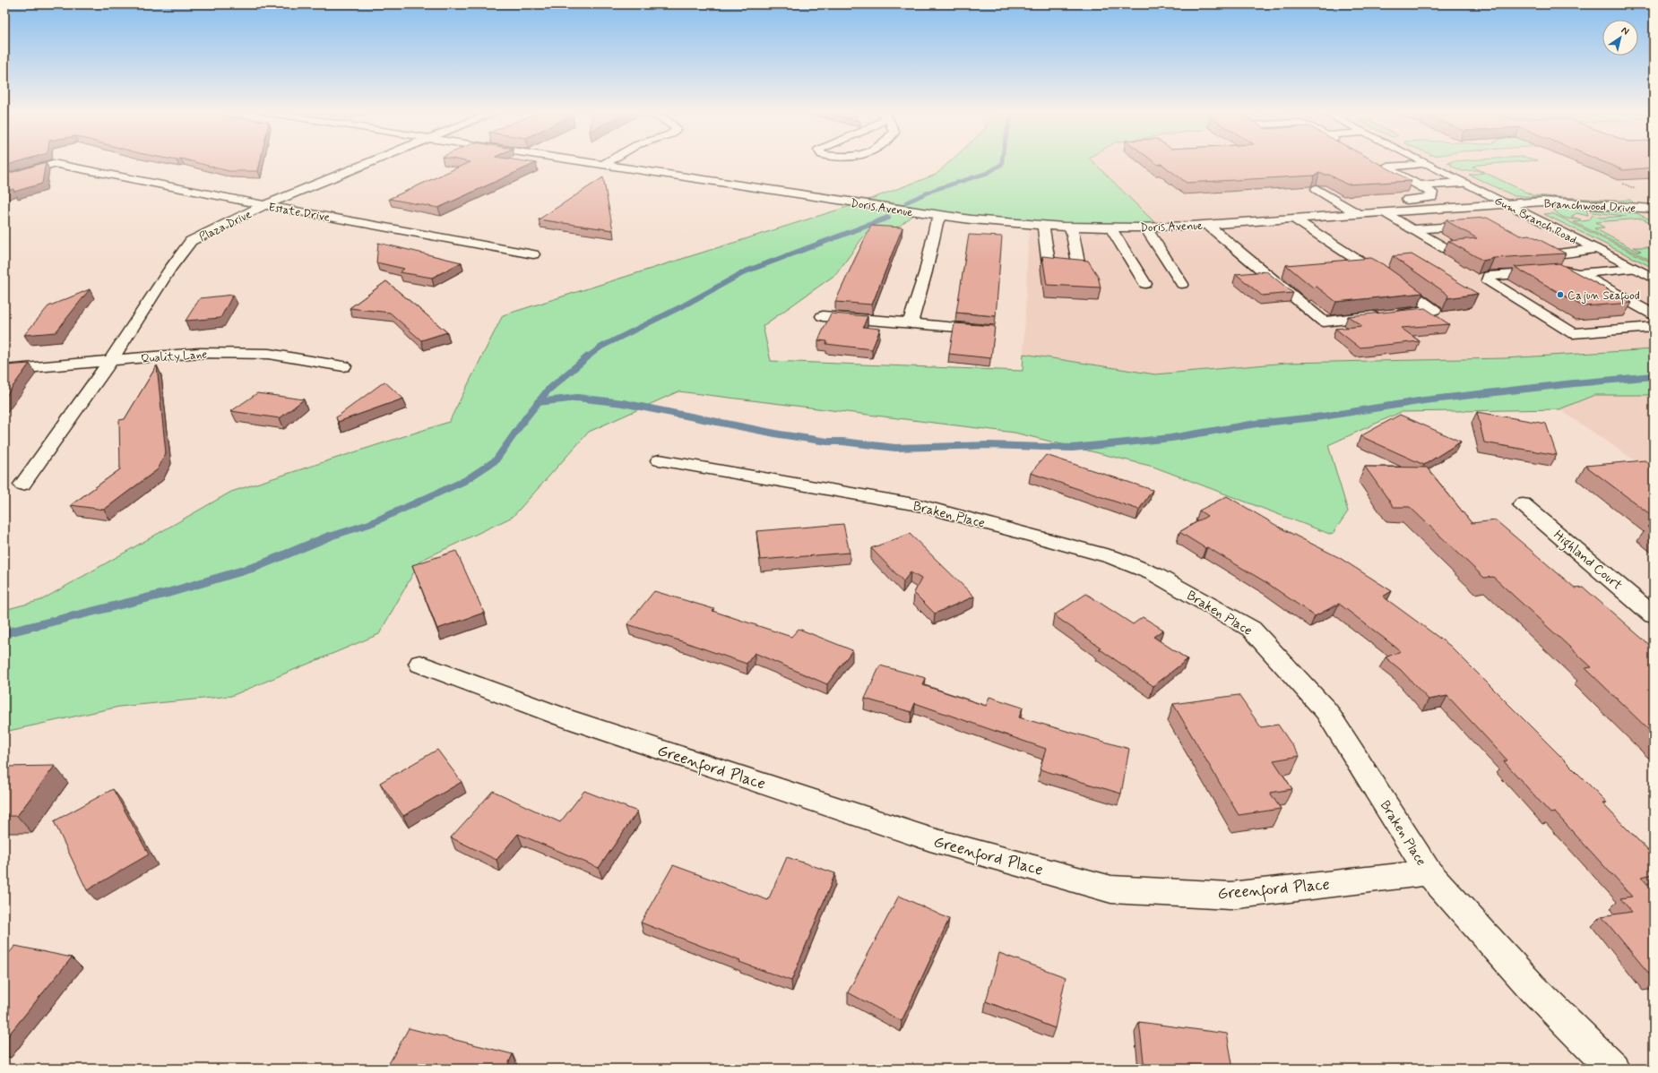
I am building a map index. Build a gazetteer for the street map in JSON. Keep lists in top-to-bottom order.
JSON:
{
  "streets": {
    "street": [
      "Branchwood Drive",
      "Doris Avenue",
      "Estate Drive",
      "Gum Branch Road",
      "Plaza Drive",
      "Quality Lane",
      "Braken Place",
      "Highland Court",
      "Greenford Place"
    ]
  },
  "crossings": [
    ["Branchwood Drive", "Doris Avenue"],
    ["Branchwood Drive", "Gum Branch Road"],
    ["Doris Avenue", "Gum Branch Road"],
    ["Estate Drive", "Plaza Drive"],
    ["Plaza Drive", "Quality Lane"],
    ["Braken Place", "Greenford Place"]
  ],
  "places": ["Cajun Seafood"],
  "north": "top right"
}
